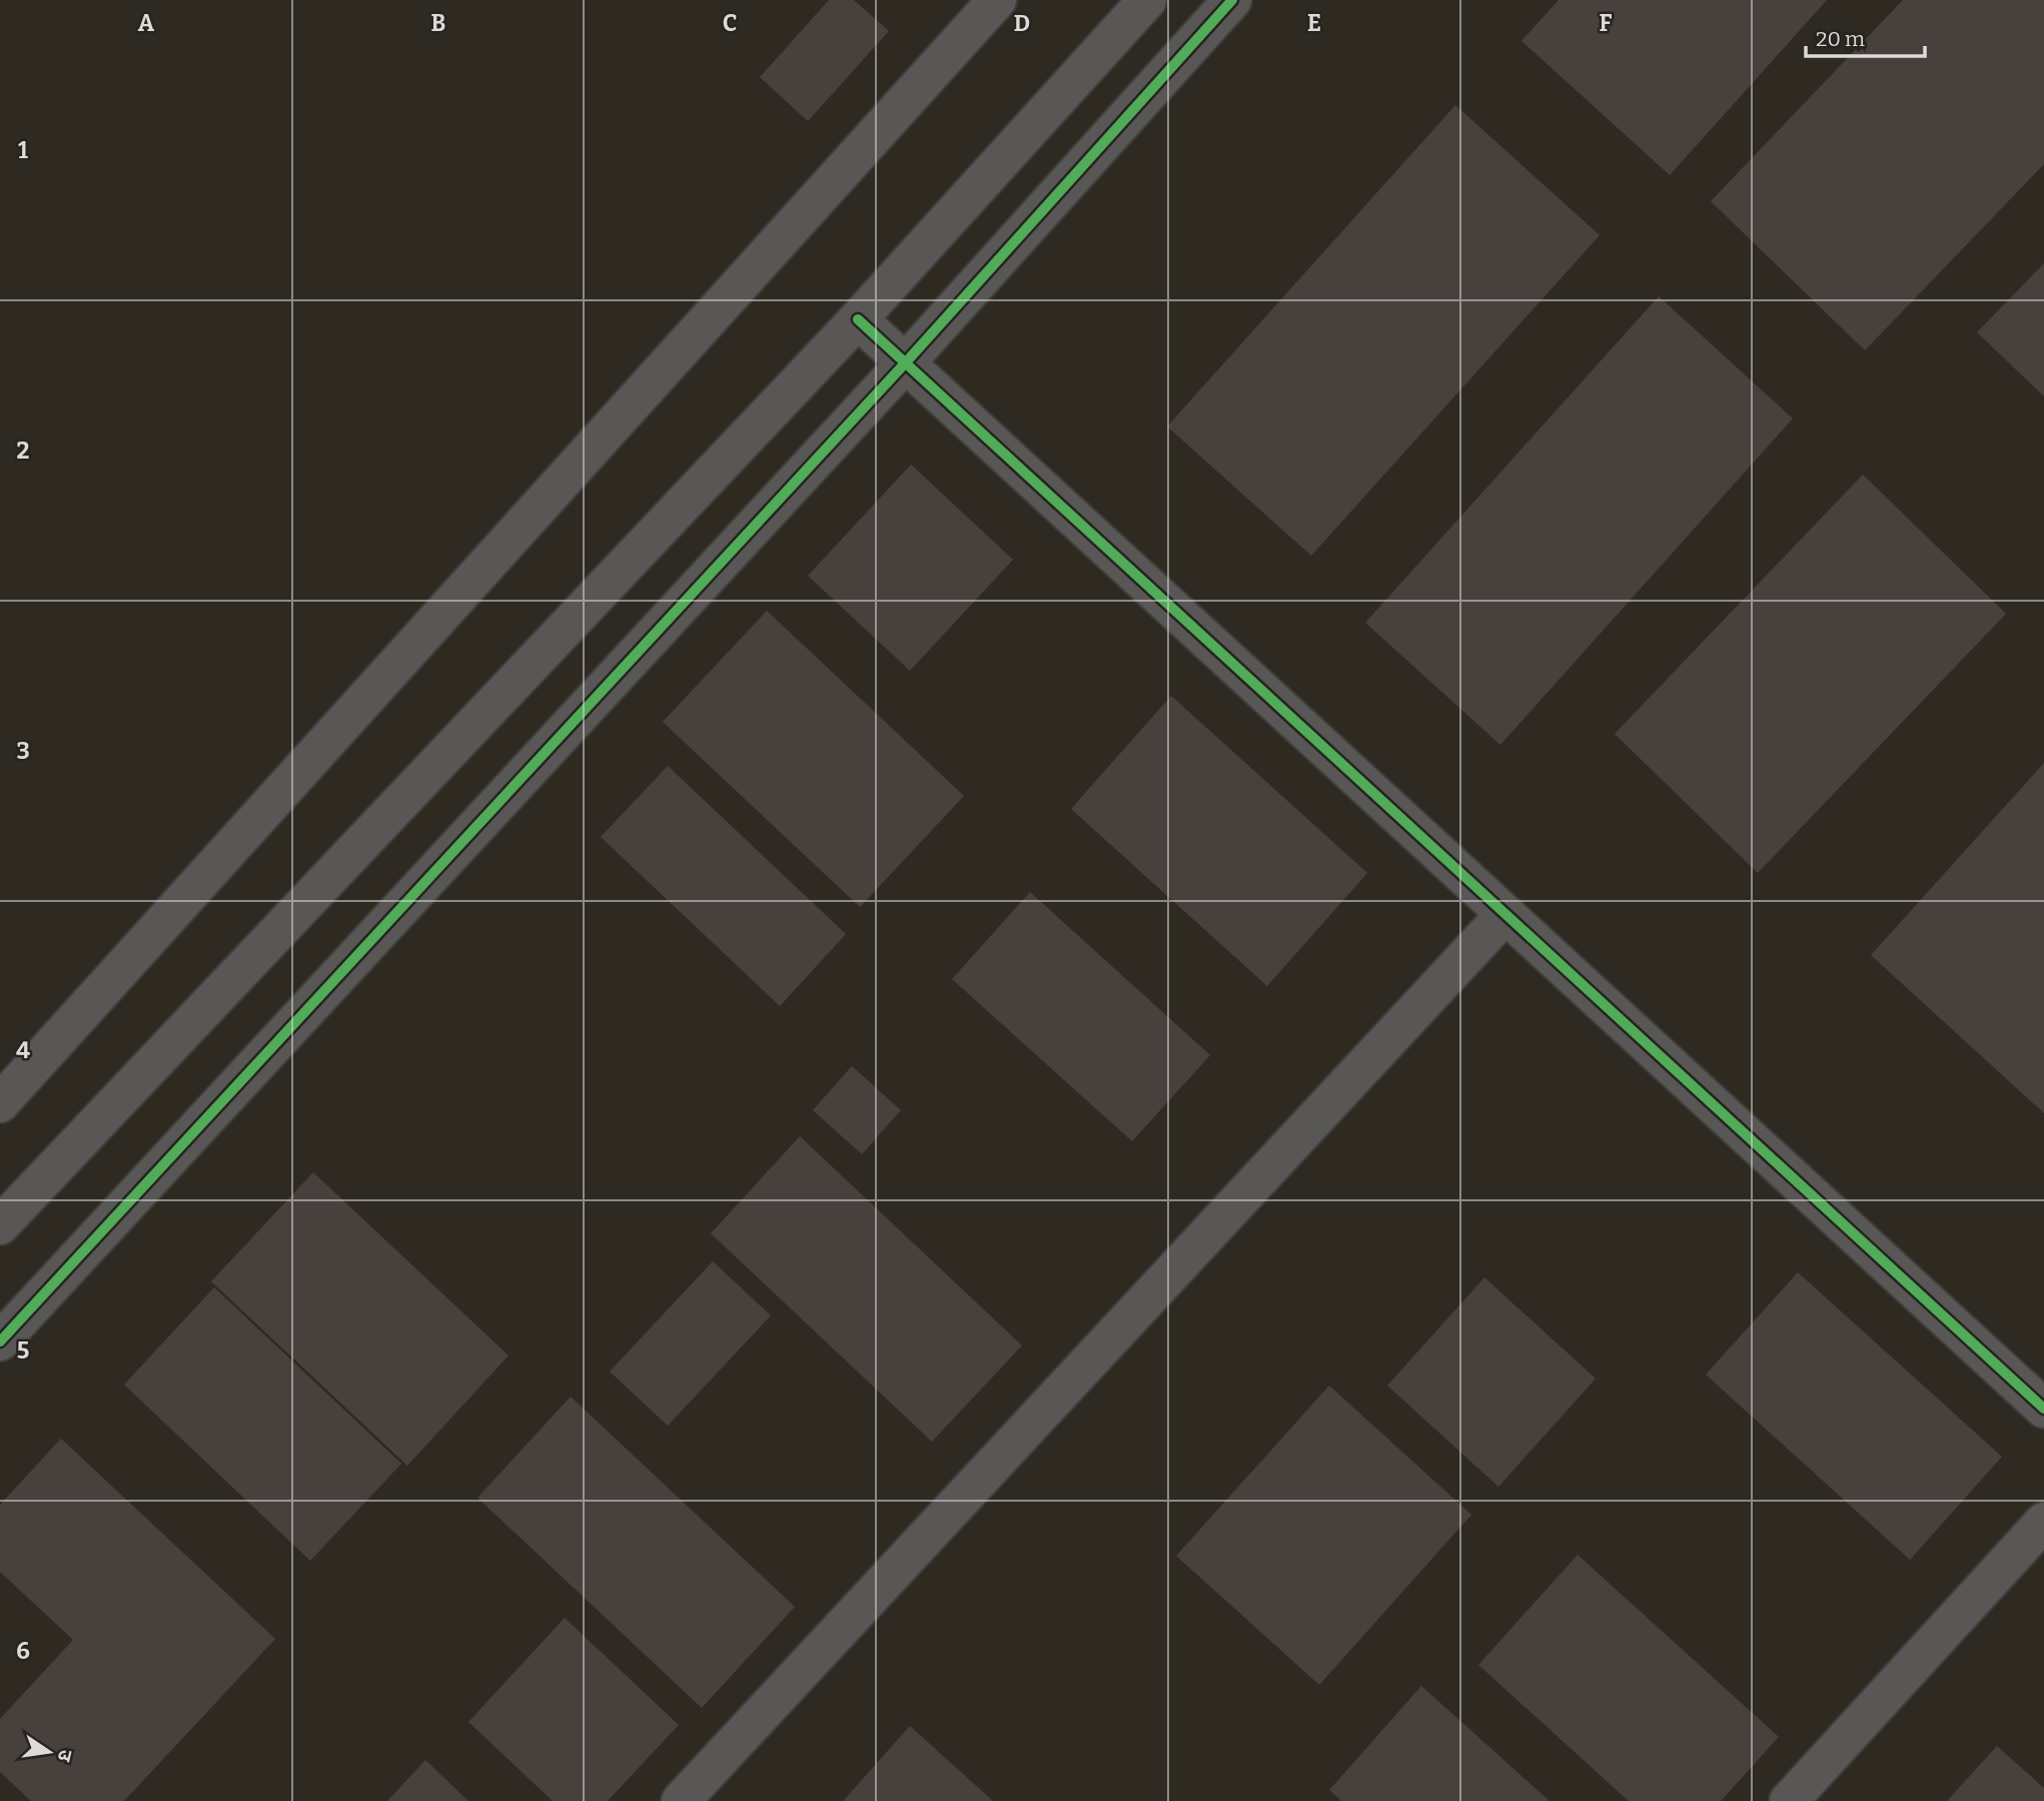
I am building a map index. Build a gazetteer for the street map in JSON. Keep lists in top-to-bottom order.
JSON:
{
  "scale_bar": "20 m",
  "north": "right",
  "grid": {
    "columns": [
      "A",
      "B",
      "C",
      "D",
      "E",
      "F"
    ],
    "rows": [
      "1",
      "2",
      "3",
      "4",
      "5",
      "6"
    ]
  }
}
